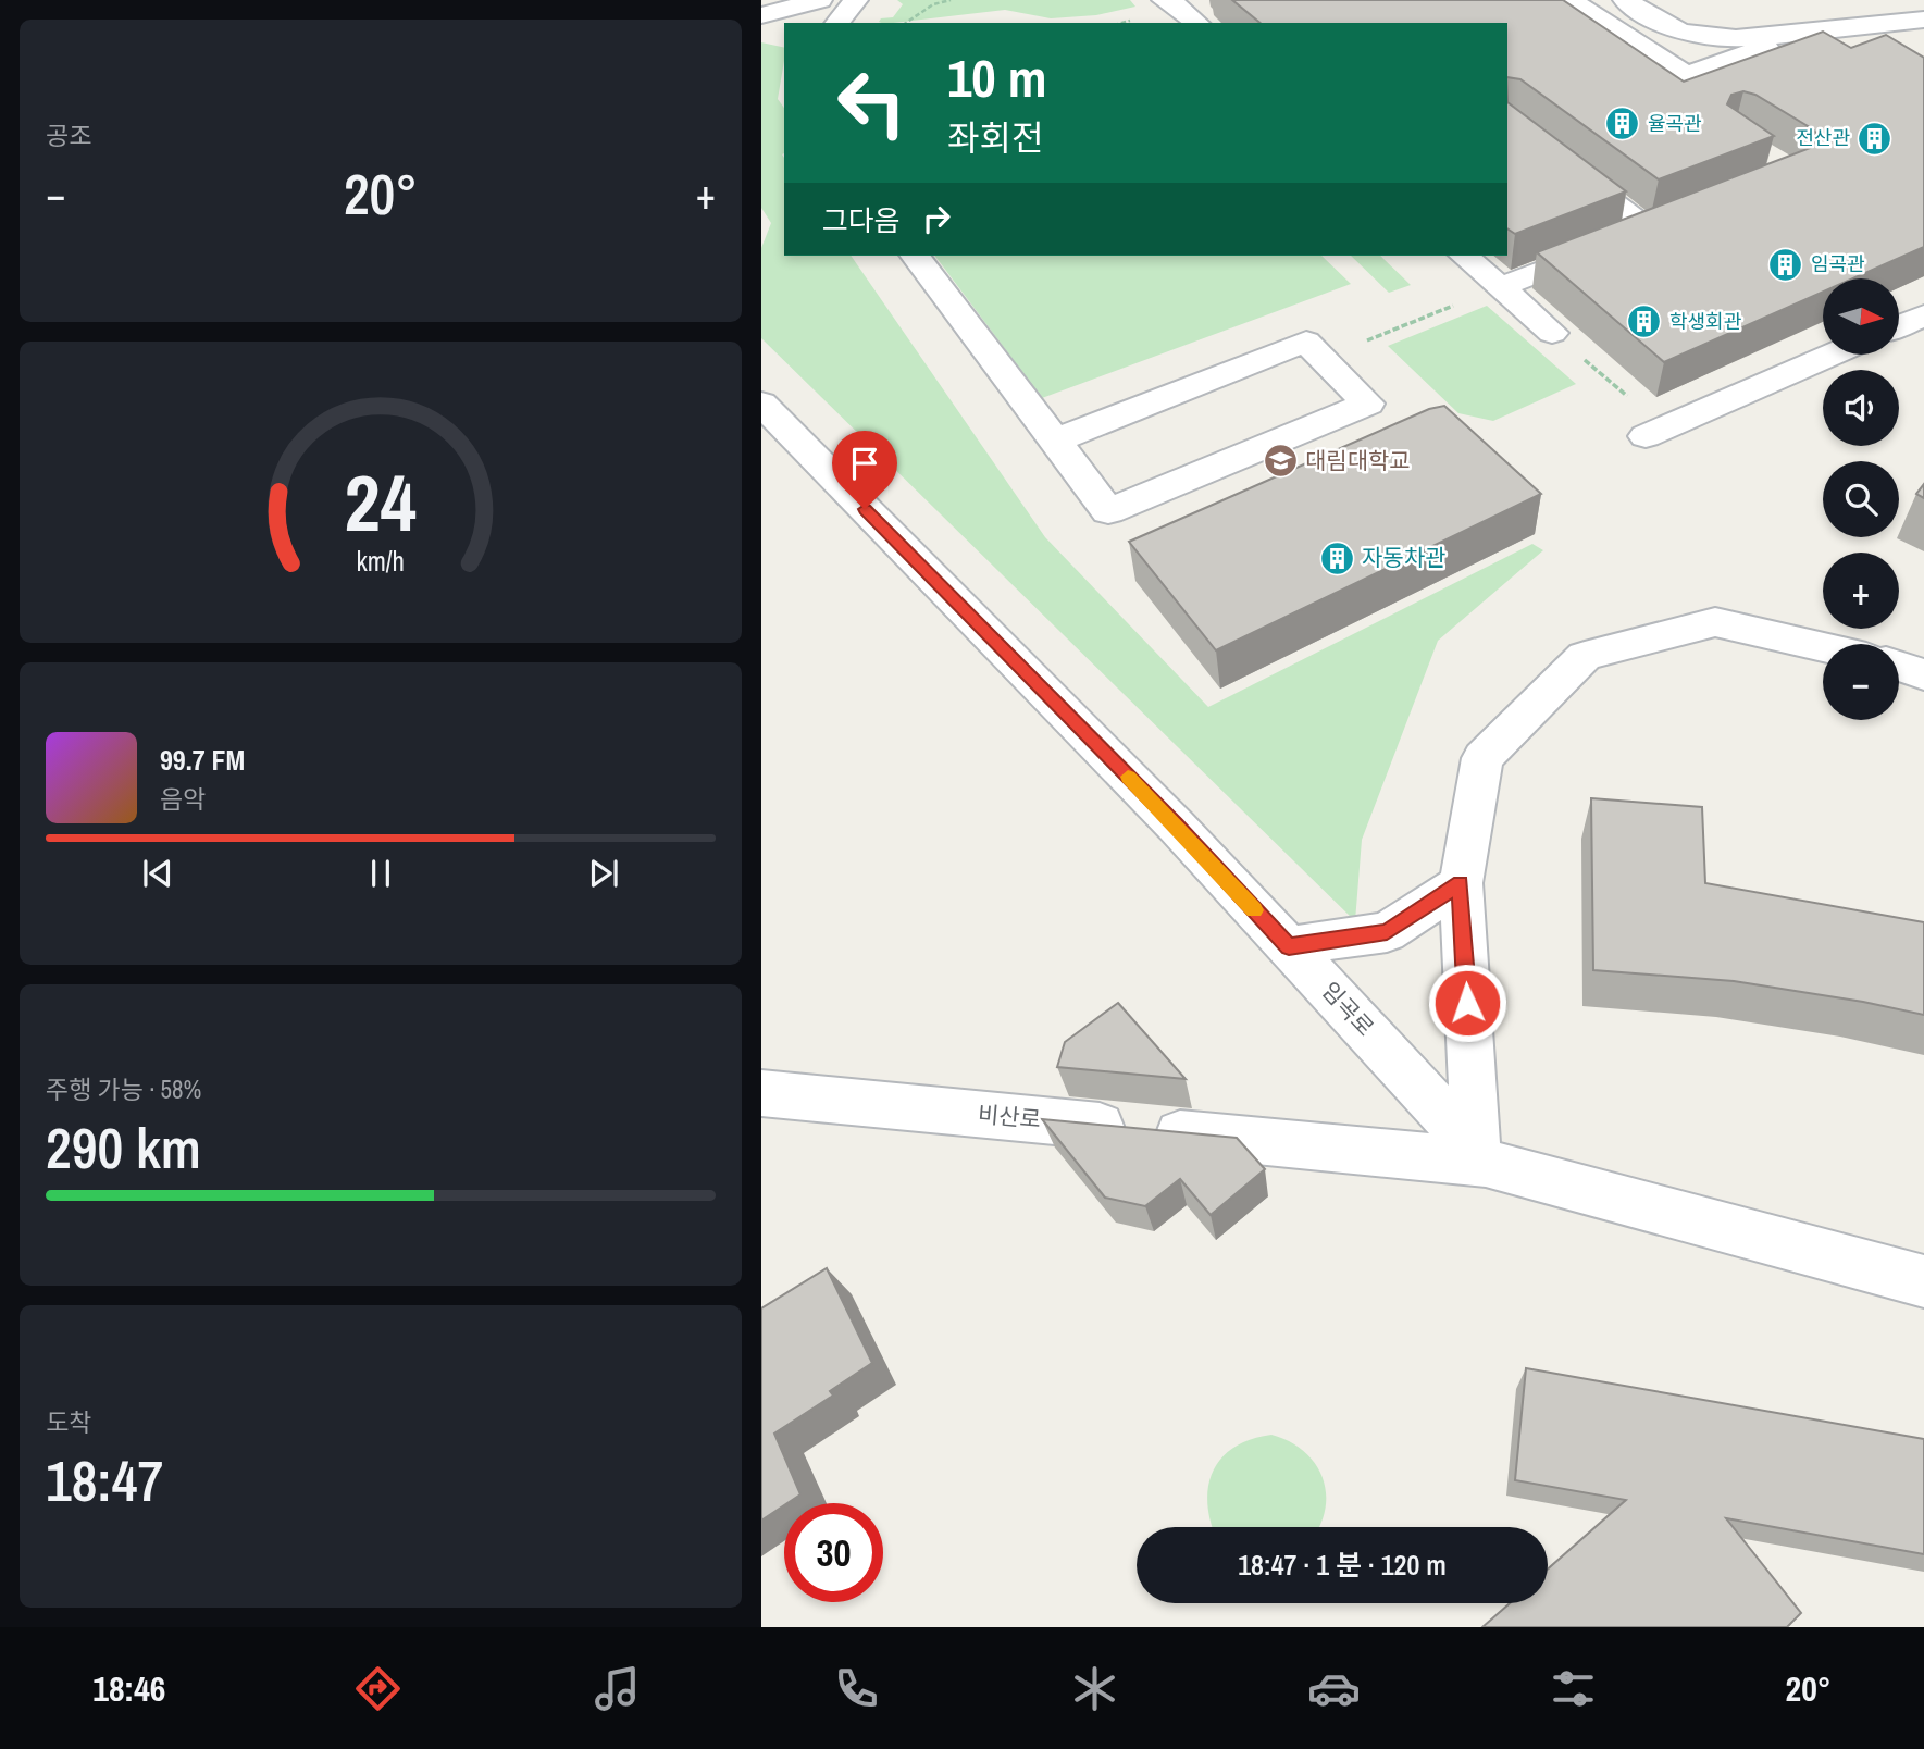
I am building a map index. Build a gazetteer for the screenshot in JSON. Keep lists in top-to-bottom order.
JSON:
{
  "streets": {
    "street": ["임곡로", "비산로"]
  },
  "crossings": [
    ["임곡로", "비산로"]
  ],
  "places": {
    "building": [
      "율곡관",
      "전산관",
      "임곡관",
      "학생회관",
      "자동차관"
    ],
    "school or university": ["대림대학교"]
  },
  "north": "right",
  "page": {
    "tile": [
      "공조",
      ["주행 가능 · 58%", "290 km"],
      ["도착", "18:47"]
    ],
    "turn": ["10 m", "좌회전"],
    "heat": ["−", "20°", "+"],
    "then": "그다음",
    "map_buttons": ["+", "−"],
    "song": ["99.7 FM", "음악"],
    "limit": "30",
    "trip": "18:47 · 1 분 · 120 m",
    "tabs": ["18:46", "20°"],
    "gauge": ["24", "km/h"]
  }
}
